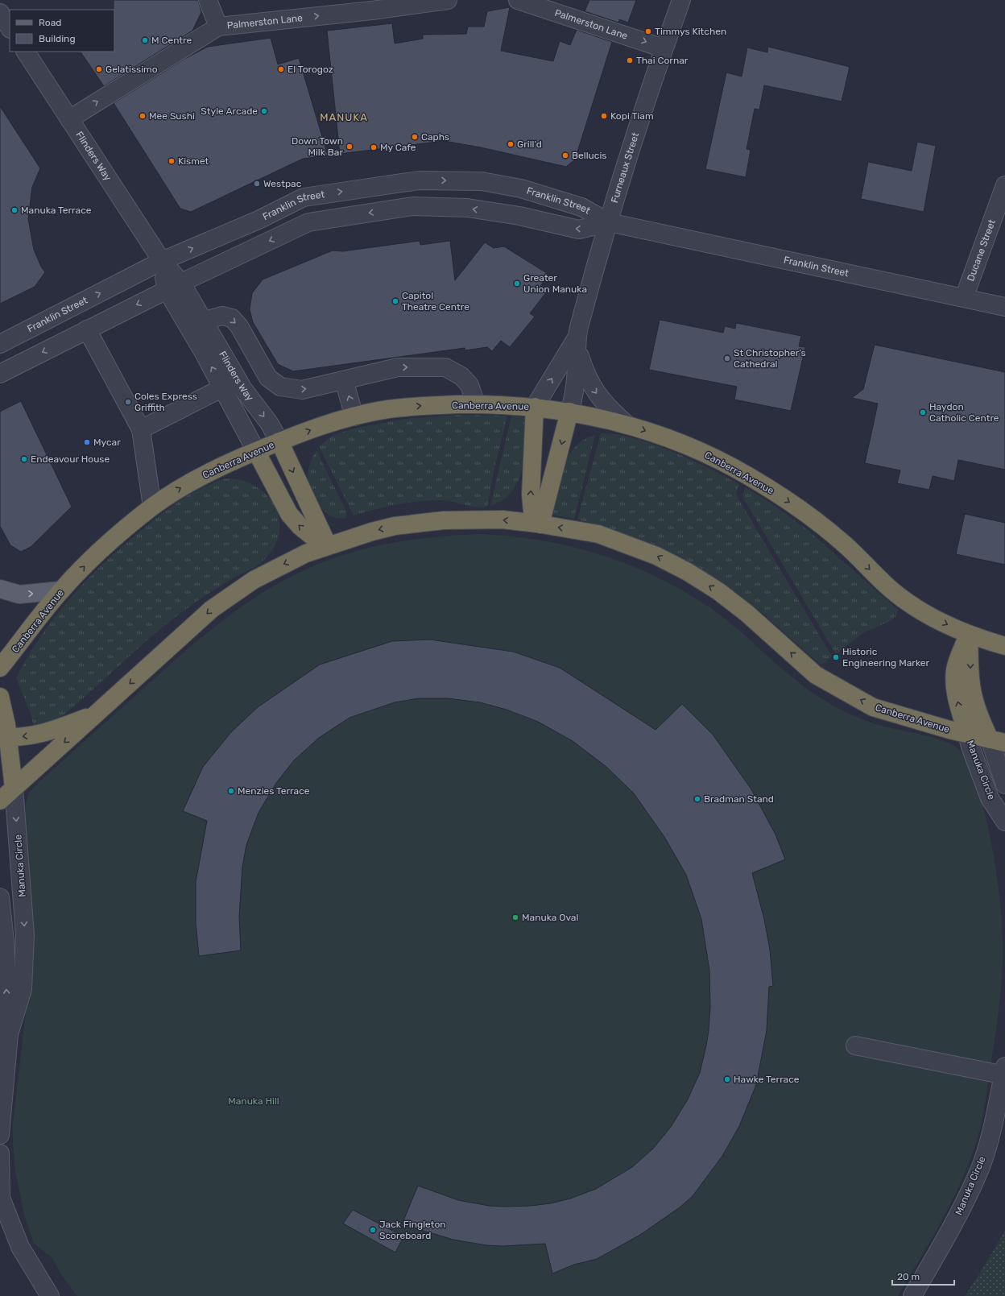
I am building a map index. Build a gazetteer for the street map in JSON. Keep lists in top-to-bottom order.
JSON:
{
  "streets": {
    "highway": ["Canberra Avenue", "Manuka Circle"],
    "street": [
      "Palmerston Lane",
      "Flinders Way",
      "Furneaux Street",
      "Franklin Street",
      "Ducane Street"
    ]
  },
  "crossings": [
    ["Palmerston Lane", "Flinders Way"],
    ["Palmerston Lane", "Furneaux Street"],
    ["Flinders Way", "Franklin Street"],
    ["Flinders Way", "Canberra Avenue"],
    ["Furneaux Street", "Franklin Street"],
    ["Furneaux Street", "Canberra Avenue"],
    ["Franklin Street", "Ducane Street"],
    ["Canberra Avenue", "Manuka Circle"]
  ],
  "one_way": ["Palmerston Lane"],
  "districts": ["MANUKA"],
  "parks": ["Manuka Hill"],
  "places": [
    "Timmys Kitchen",
    "M Centre",
    "Thai Cornar",
    "Gelatissimo",
    "El Torogoz",
    "Style Arcade",
    "Mee Sushi",
    "Kopi Tiam",
    "Caphs",
    "Grill'd",
    "Down Town Milk Bar",
    "My Cafe",
    "Bellucis",
    "Kismet",
    "Westpac",
    "Manuka Terrace",
    "Greater Union Manuka",
    "Capitol Theatre Centre",
    "St Christopher’s Cathedral",
    "Coles Express Griffith",
    "Haydon Catholic Centre",
    "Mycar",
    "Endeavour House",
    "Historic Engineering Marker",
    "Menzies Terrace",
    "Bradman Stand",
    "Manuka Oval",
    "Hawke Terrace",
    "Jack Fingleton Scoreboard"
  ],
  "legend": ["Road", "Building"],
  "scale_bar": "20 m"
}
